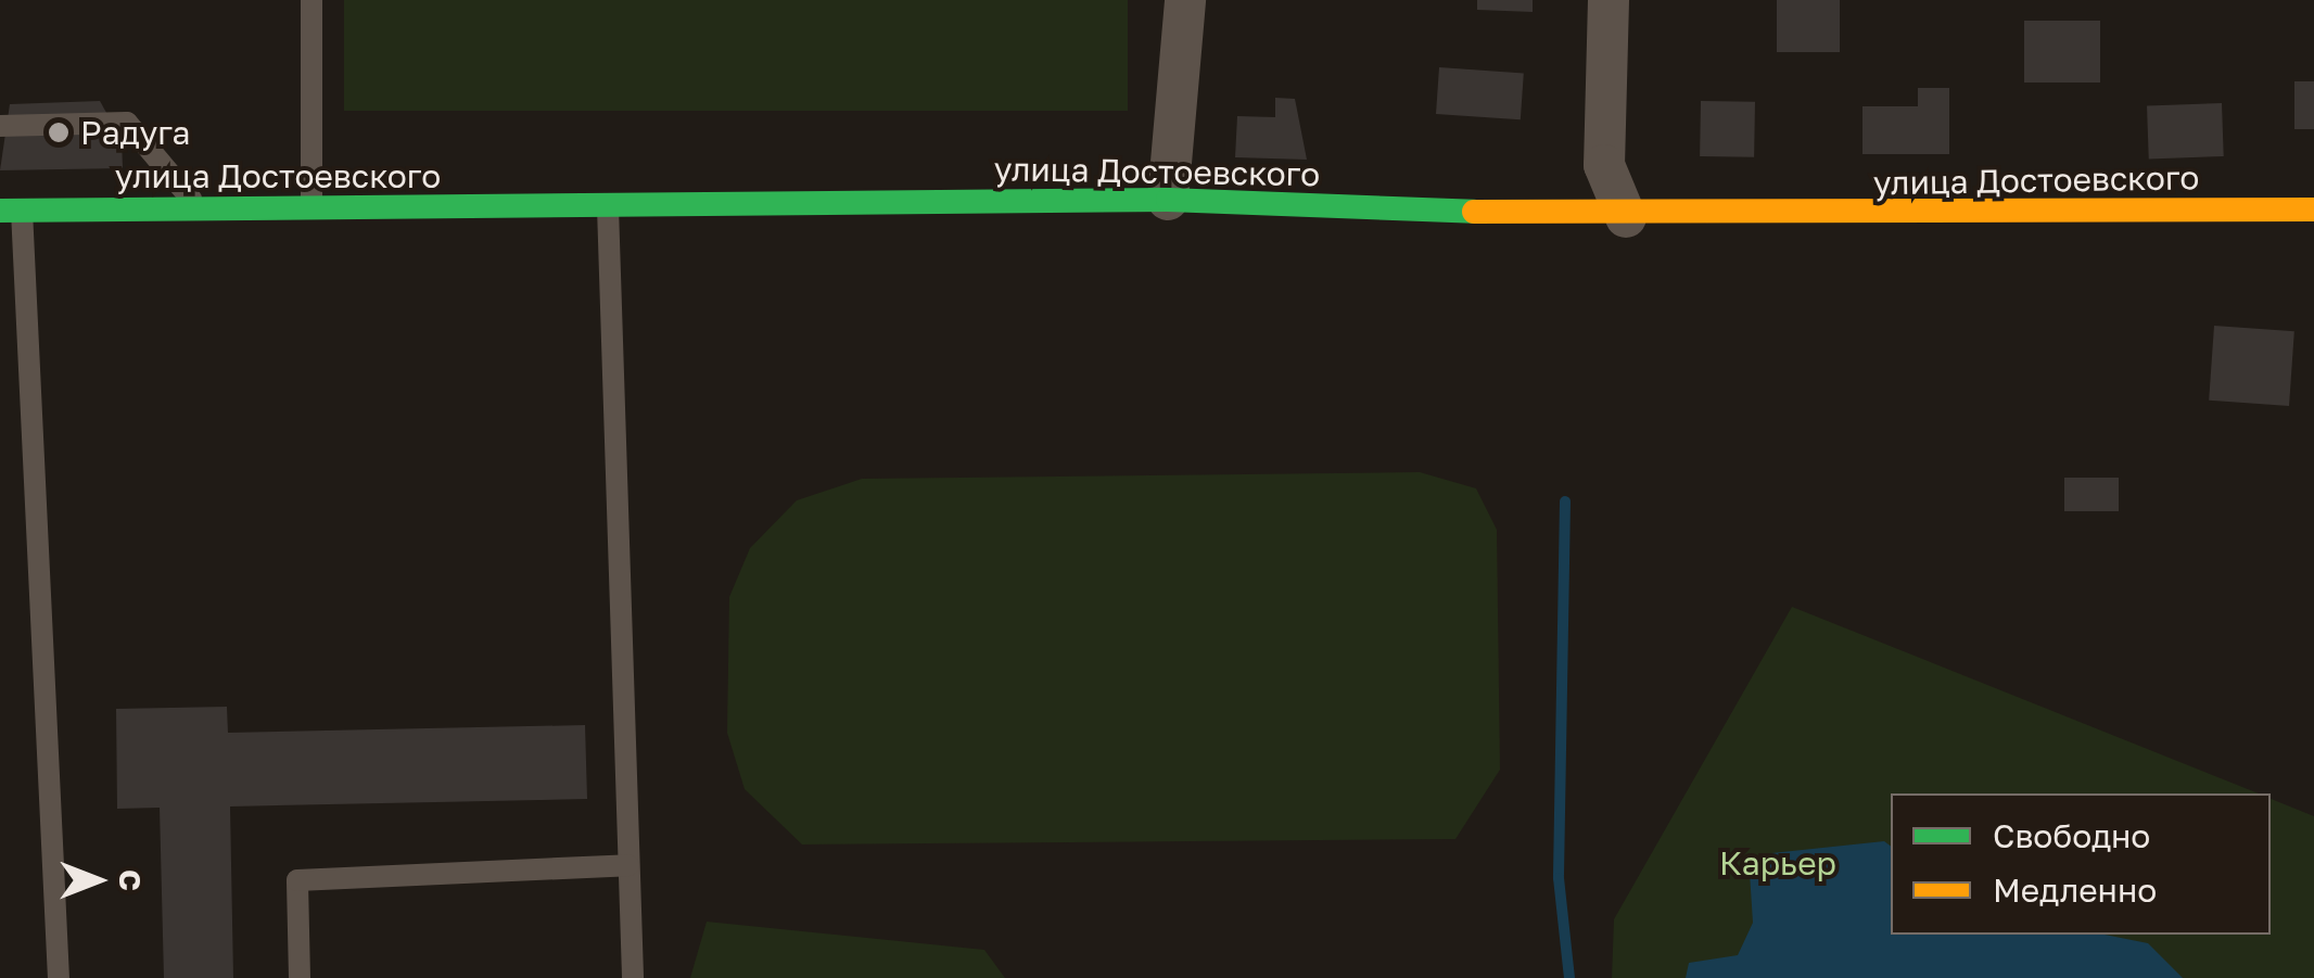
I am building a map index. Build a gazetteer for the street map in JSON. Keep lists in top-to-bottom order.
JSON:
{
  "streets": {
    "street": ["улица Достоевского"]
  },
  "parks": ["Карьер"],
  "places": ["Радуга"],
  "legend": ["Свободно", "Медленно"],
  "north": "right"
}
